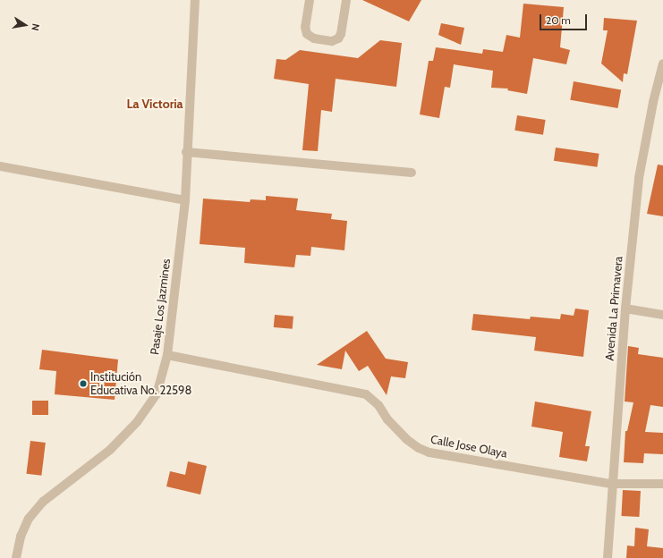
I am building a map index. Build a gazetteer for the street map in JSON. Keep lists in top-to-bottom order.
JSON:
{
  "streets": {
    "street": ["Pasaje Los Jazmines", "Avenida La Primavera", "Calle Jose Olaya"]
  },
  "crossings": [
    ["Pasaje Los Jazmines", "Calle Jose Olaya"],
    ["Avenida La Primavera", "Calle Jose Olaya"]
  ],
  "districts": ["La Victoria"],
  "places": ["Institución Educativa No. 22598"],
  "scale_bar": "20 m",
  "north": "right"
}
